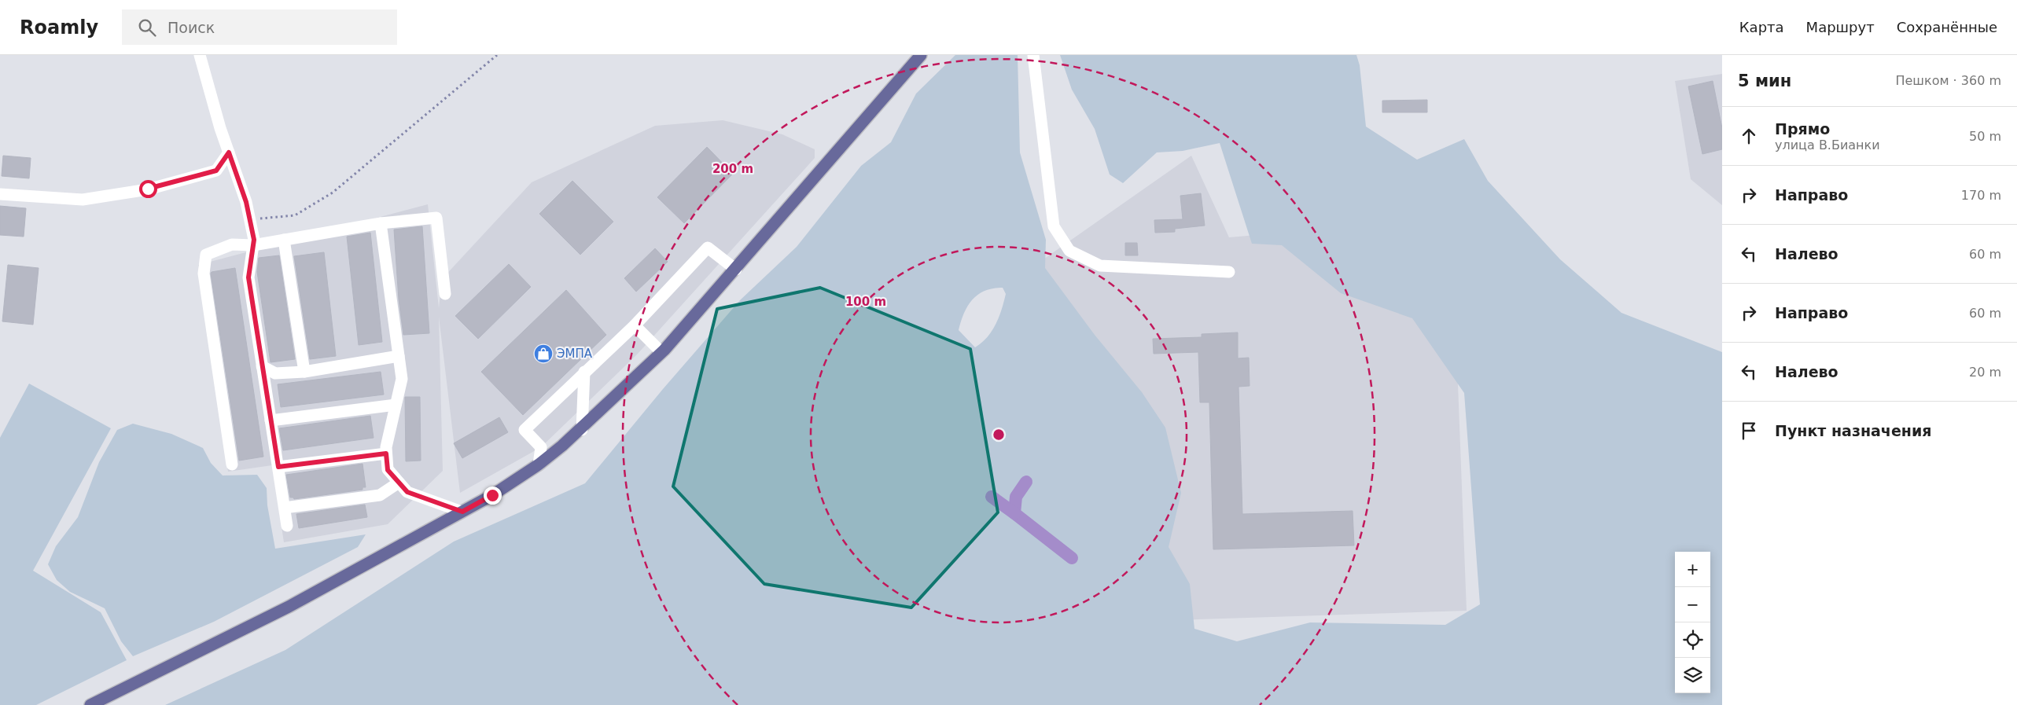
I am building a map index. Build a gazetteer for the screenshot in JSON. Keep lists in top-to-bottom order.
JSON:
{
  "places": {
    "shop": ["ЭМПА"]
  },
  "page": {
    "header": "Roamly",
    "search": "Поиск",
    "nav": ["Карта", "Маршрут", "Сохранённые"],
    "heading": ["5 мин", "Пешком · 360 m"],
    "list": [
      ["Прямо", "улица В.Бианки", "50 m"],
      ["Направо", "170 m"],
      ["Налево", "60 m"],
      ["Направо", "60 m"],
      ["Налево", "20 m"],
      "Пункт назначения"
    ],
    "map_buttons": ["+", "−"]
  },
  "rings": ["200 m", "100 m"]
}
